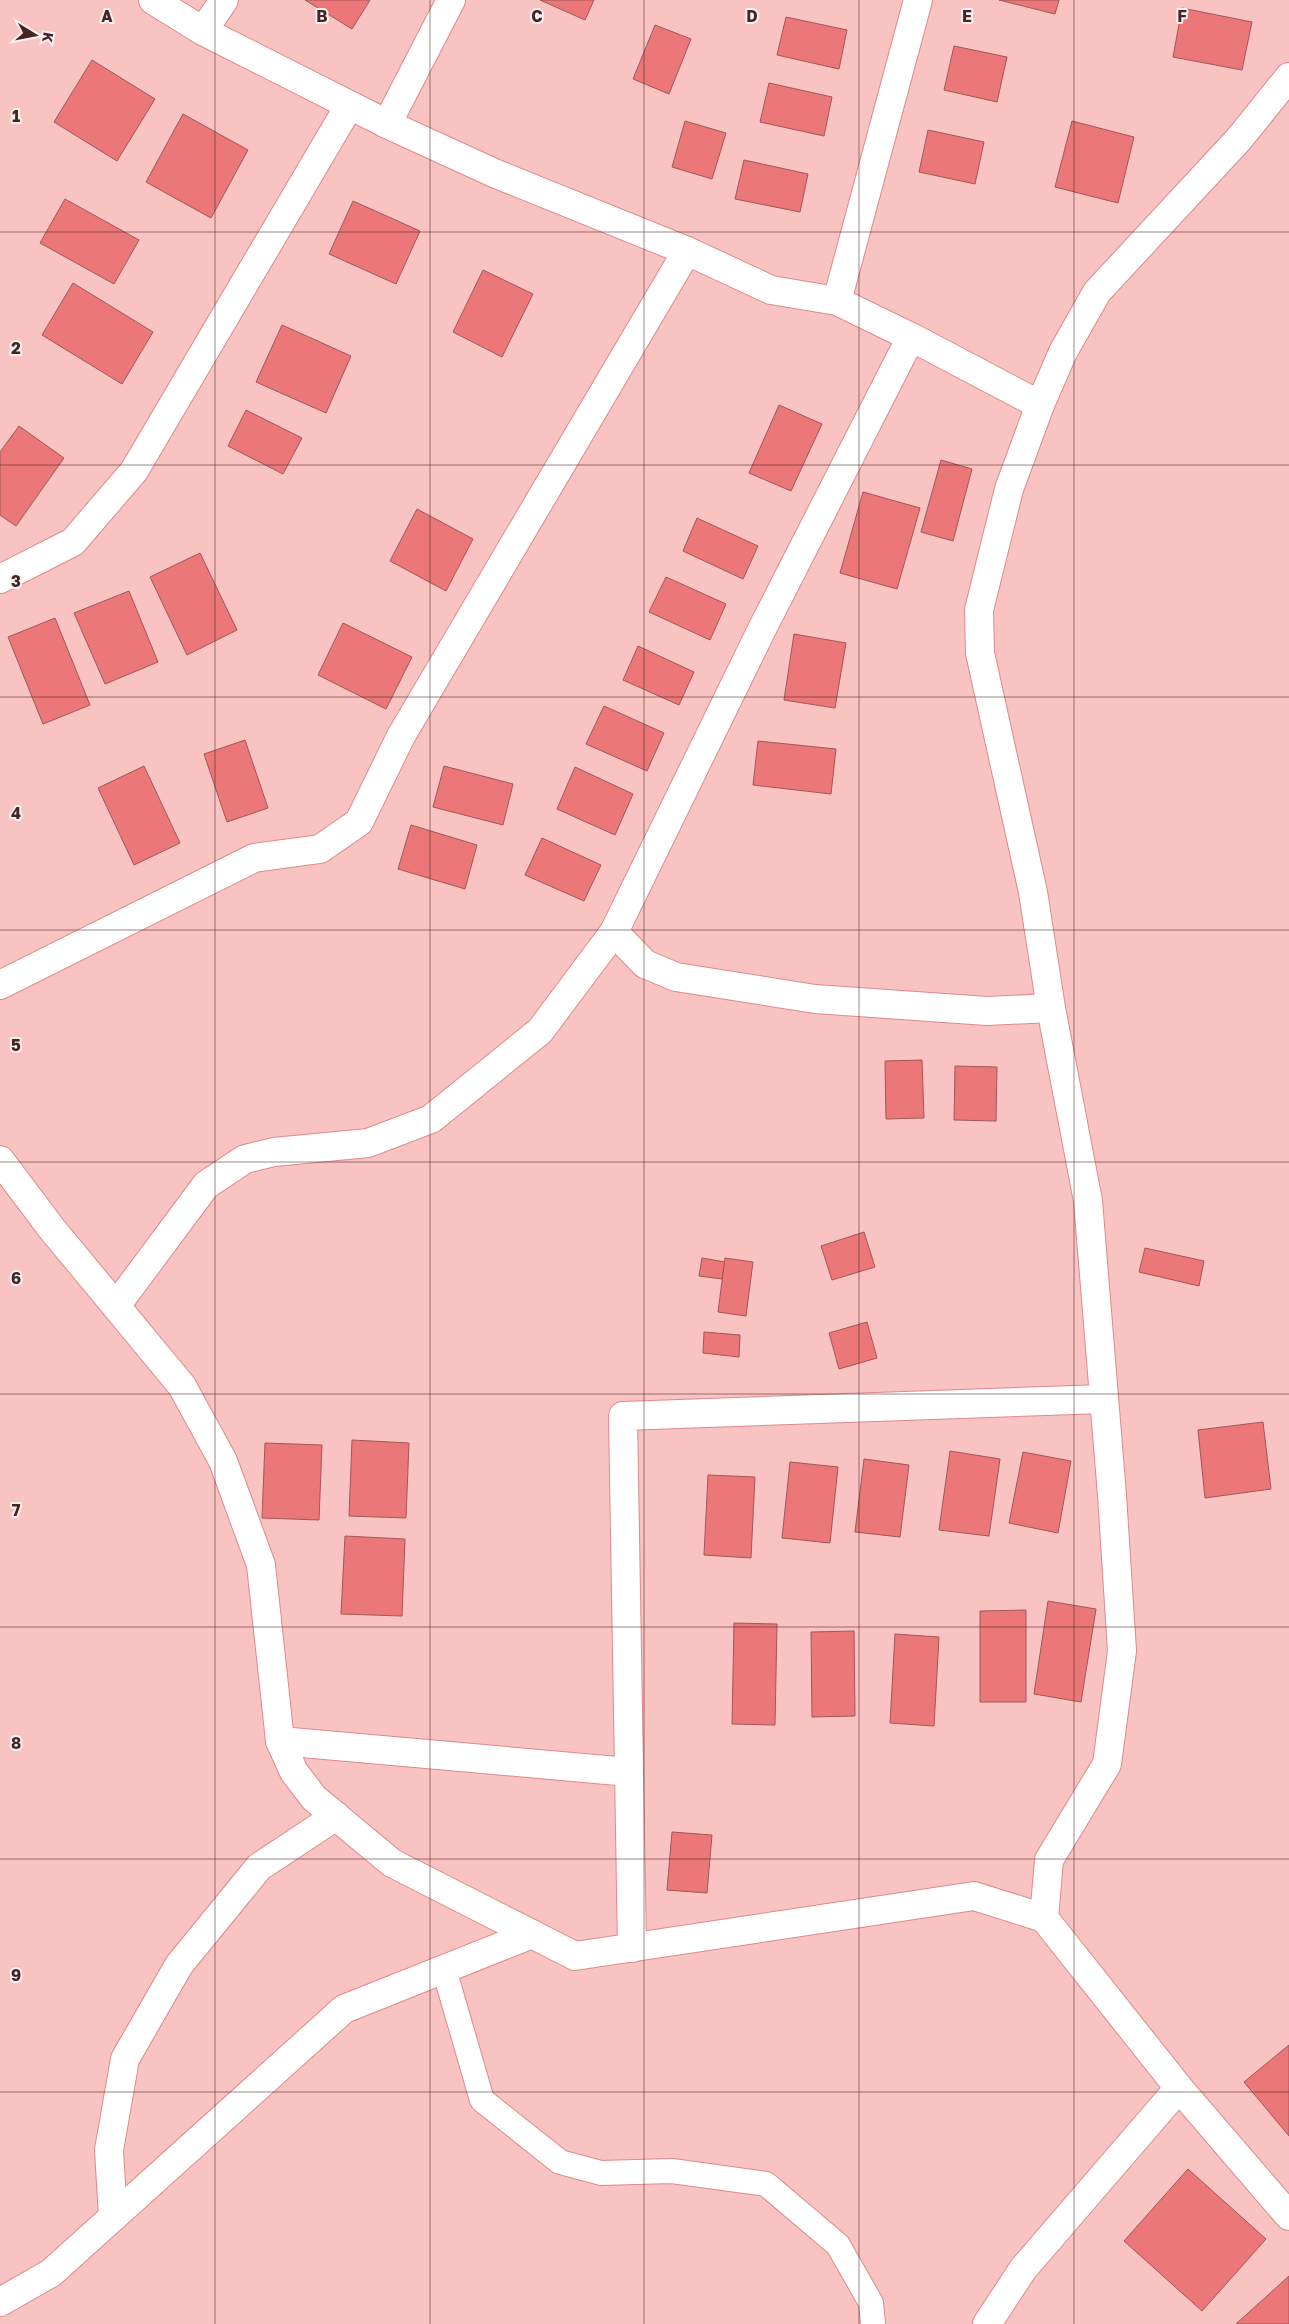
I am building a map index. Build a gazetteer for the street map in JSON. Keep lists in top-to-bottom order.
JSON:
{
  "north": "right",
  "grid": {
    "columns": [
      "A",
      "B",
      "C",
      "D",
      "E",
      "F"
    ],
    "rows": [
      "1",
      "2",
      "3",
      "4",
      "5",
      "6",
      "7",
      "8",
      "9"
    ]
  }
}
